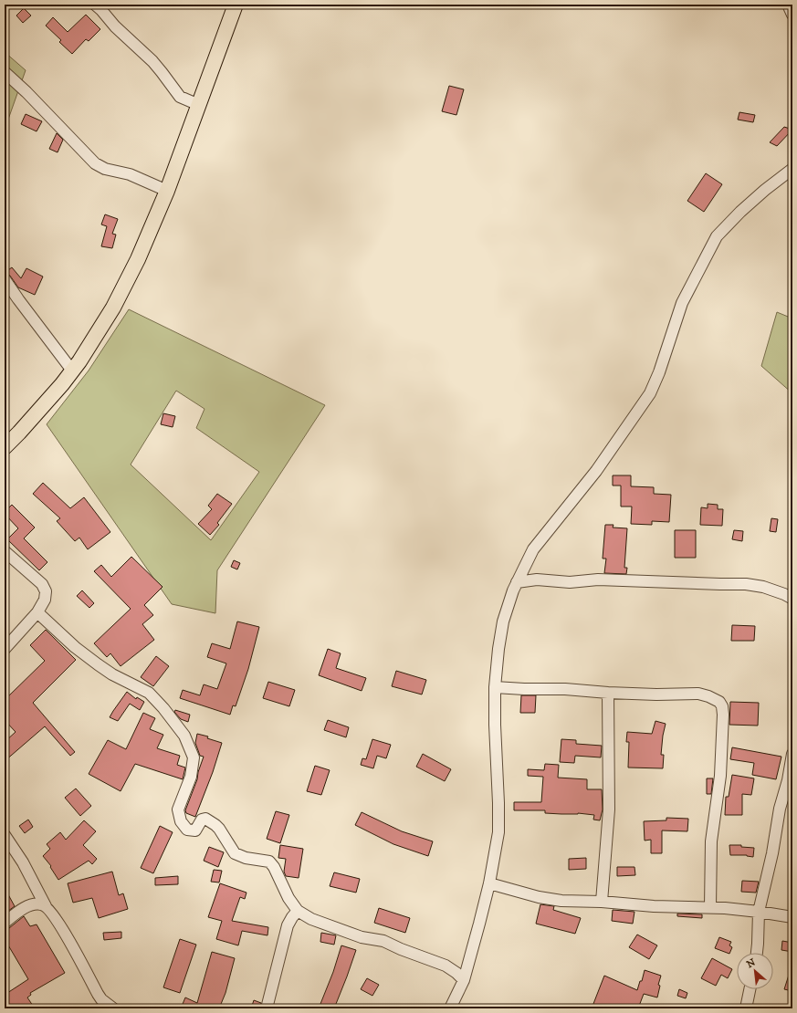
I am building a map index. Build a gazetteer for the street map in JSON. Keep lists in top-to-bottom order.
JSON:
{
  "north": "top left"
}
